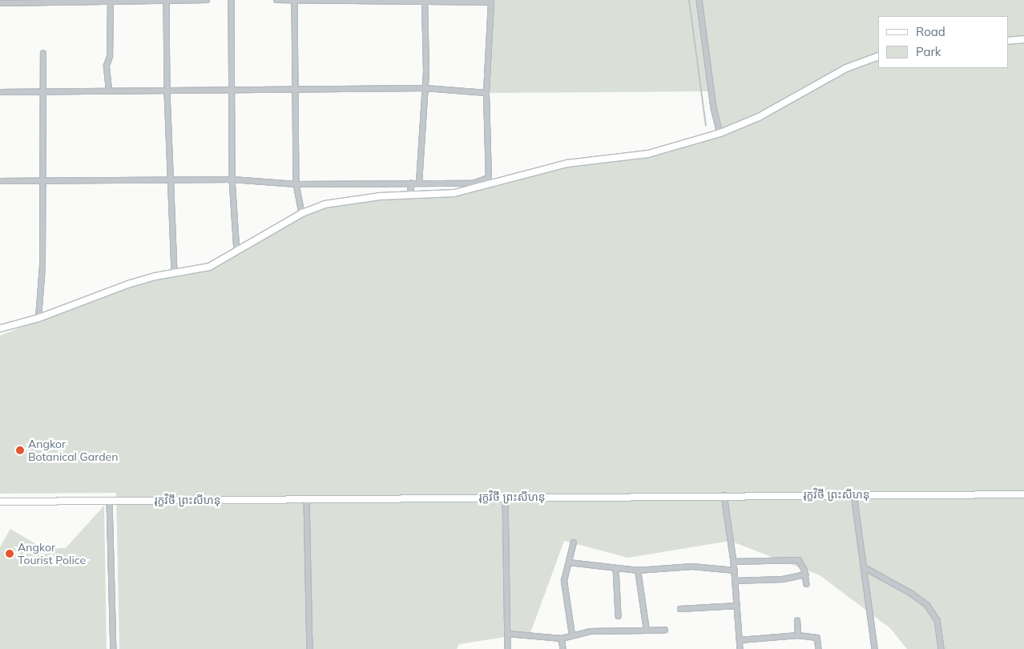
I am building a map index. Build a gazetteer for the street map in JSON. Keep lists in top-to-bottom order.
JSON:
{
  "streets": {
    "street": ["រុក្ខវិថី ព្រះសីហនុ"]
  },
  "places": ["Angkor Botanical Garden", "Angkor Tourist Police"],
  "legend": ["Road", "Park"]
}
